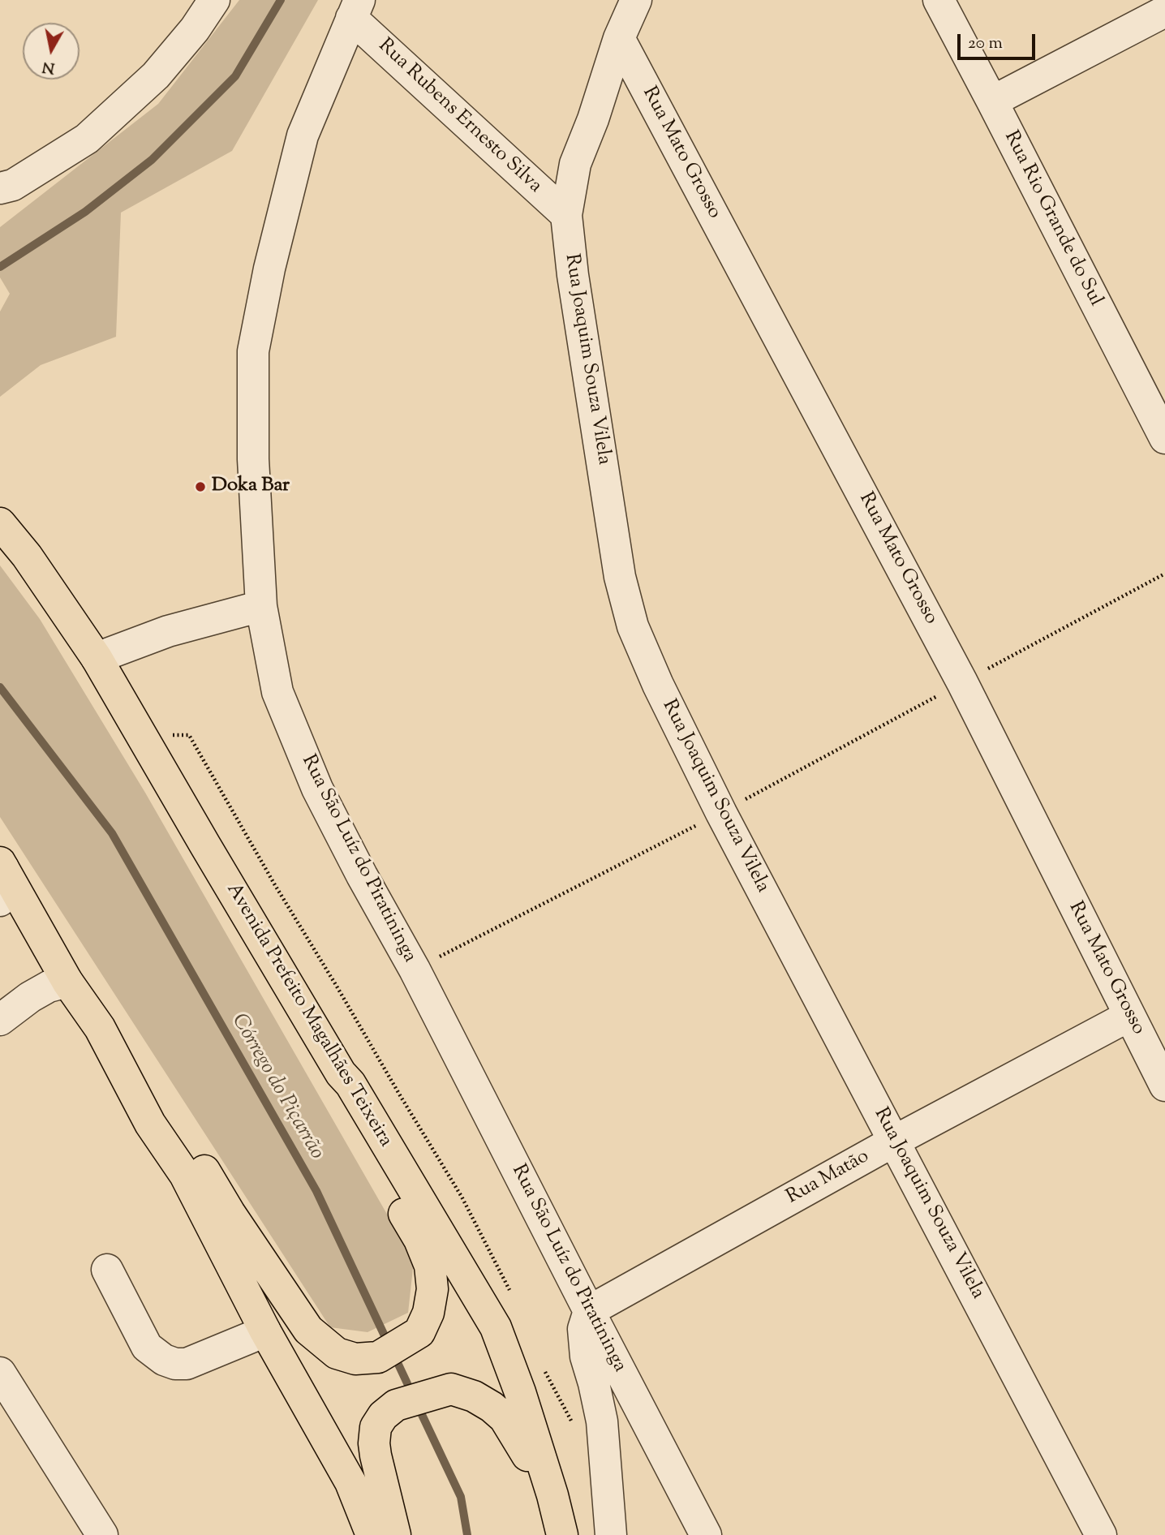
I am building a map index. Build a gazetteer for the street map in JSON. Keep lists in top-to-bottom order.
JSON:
{
  "streets": {
    "main road": ["Avenida Prefeito Magalhães Teixeira"],
    "street": [
      "Rua Rubens Ernesto Silva",
      "Rua Mato Grosso",
      "Rua Rio Grande do Sul",
      "Rua Joaquim Souza Vilela",
      "Rua São Luíz do Piratininga",
      "Rua Matão"
    ]
  },
  "crossings": [
    ["Rua Rubens Ernesto Silva", "Rua Joaquim Souza Vilela"],
    ["Rua Rubens Ernesto Silva", "Rua São Luíz do Piratininga"],
    ["Rua Mato Grosso", "Rua Joaquim Souza Vilela"],
    ["Rua Mato Grosso", "Rua Matão"],
    ["Rua Joaquim Souza Vilela", "Rua Matão"],
    ["Rua São Luíz do Piratininga", "Rua Matão"]
  ],
  "water": ["Córrego do Piçarrão"],
  "places": ["Doka Bar"],
  "scale_bar": "20 m",
  "north": "bottom"
}
